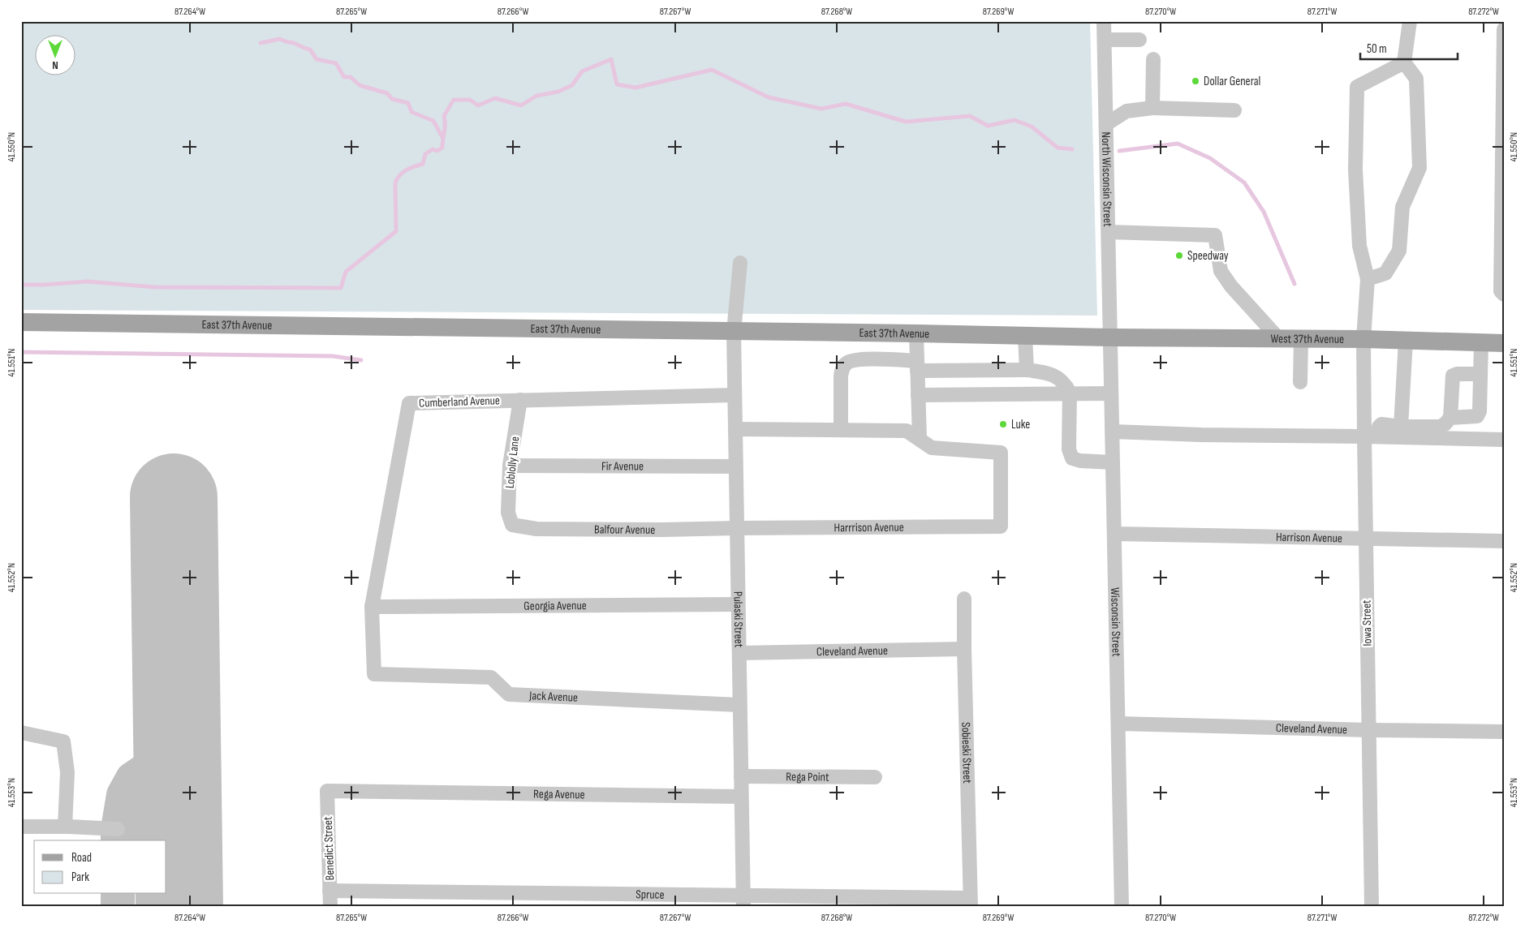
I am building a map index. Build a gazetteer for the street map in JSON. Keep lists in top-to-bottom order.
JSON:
{
  "streets": {
    "main road": ["East 37th Avenue", "West 37th Avenue"],
    "street": [
      "North Wisconsin Street",
      "Cumberland Avenue",
      "Loblolly Lane",
      "Fir Avenue",
      "Harrrison Avenue",
      "Balfour Avenue",
      "Harrison Avenue",
      "Georgia Avenue",
      "Pulaski Street",
      "Wisconsin Street",
      "Iowa Street",
      "Cleveland Avenue",
      "Jack Avenue",
      "Sobieski Street",
      "Rega Point",
      "Rega Avenue",
      "Benedict Street",
      "Spruce"
    ]
  },
  "crossings": [
    ["North Wisconsin Street", "East 37th Avenue"],
    ["North Wisconsin Street", "West 37th Avenue"],
    ["North Wisconsin Street", "Wisconsin Street"],
    ["East 37th Avenue", "West 37th Avenue"],
    ["East 37th Avenue", "Pulaski Street"],
    ["East 37th Avenue", "Wisconsin Street"],
    ["West 37th Avenue", "Wisconsin Street"],
    ["West 37th Avenue", "Iowa Street"],
    ["Cumberland Avenue", "Loblolly Lane"],
    ["Cumberland Avenue", "Georgia Avenue"],
    ["Cumberland Avenue", "Pulaski Street"],
    ["Cumberland Avenue", "Jack Avenue"],
    ["Loblolly Lane", "Fir Avenue"],
    ["Loblolly Lane", "Balfour Avenue"],
    ["Fir Avenue", "Pulaski Street"],
    ["Harrrison Avenue", "Balfour Avenue"],
    ["Harrrison Avenue", "Pulaski Street"],
    ["Balfour Avenue", "Pulaski Street"],
    ["Harrison Avenue", "Wisconsin Street"],
    ["Harrison Avenue", "Iowa Street"],
    ["Georgia Avenue", "Pulaski Street"],
    ["Pulaski Street", "Cleveland Avenue"],
    ["Pulaski Street", "Jack Avenue"],
    ["Pulaski Street", "Rega Point"],
    ["Pulaski Street", "Rega Avenue"],
    ["Pulaski Street", "Spruce"],
    ["Wisconsin Street", "Cleveland Avenue"],
    ["Iowa Street", "Cleveland Avenue"],
    ["Cleveland Avenue", "Sobieski Street"],
    ["Sobieski Street", "Spruce"],
    ["Rega Avenue", "Benedict Street"],
    ["Benedict Street", "Spruce"]
  ],
  "places": ["Dollar General", "Speedway", "Luke"],
  "legend": ["Road", "Park"],
  "scale_bar": "50 m",
  "north": "bottom",
  "coordinates": [
    "87.264°W",
    "87.265°W",
    "87.266°W",
    "87.267°W",
    "87.268°W",
    "87.269°W",
    "87.270°W",
    "87.271°W",
    "87.272°W",
    "41.550°N",
    "41.551°N",
    "41.552°N",
    "41.553°N"
  ]
}
